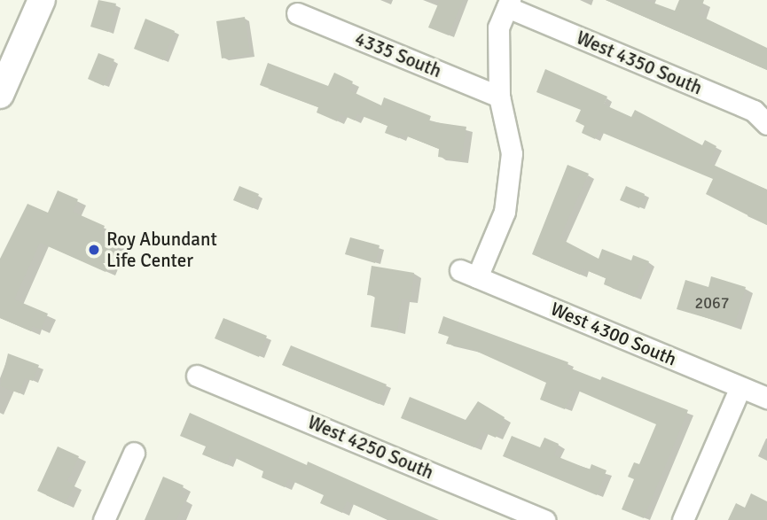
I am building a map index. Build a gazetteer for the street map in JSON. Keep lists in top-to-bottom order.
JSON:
{
  "streets": {
    "street": [
      "4335 South",
      "West 4350 South",
      "West 4300 South",
      "West 4250 South"
    ]
  },
  "crossings": [
    ["4335 South", "West 4300 South"]
  ],
  "places": ["Roy Abundant Life Center"],
  "house_numbers": ["2067"]
}
